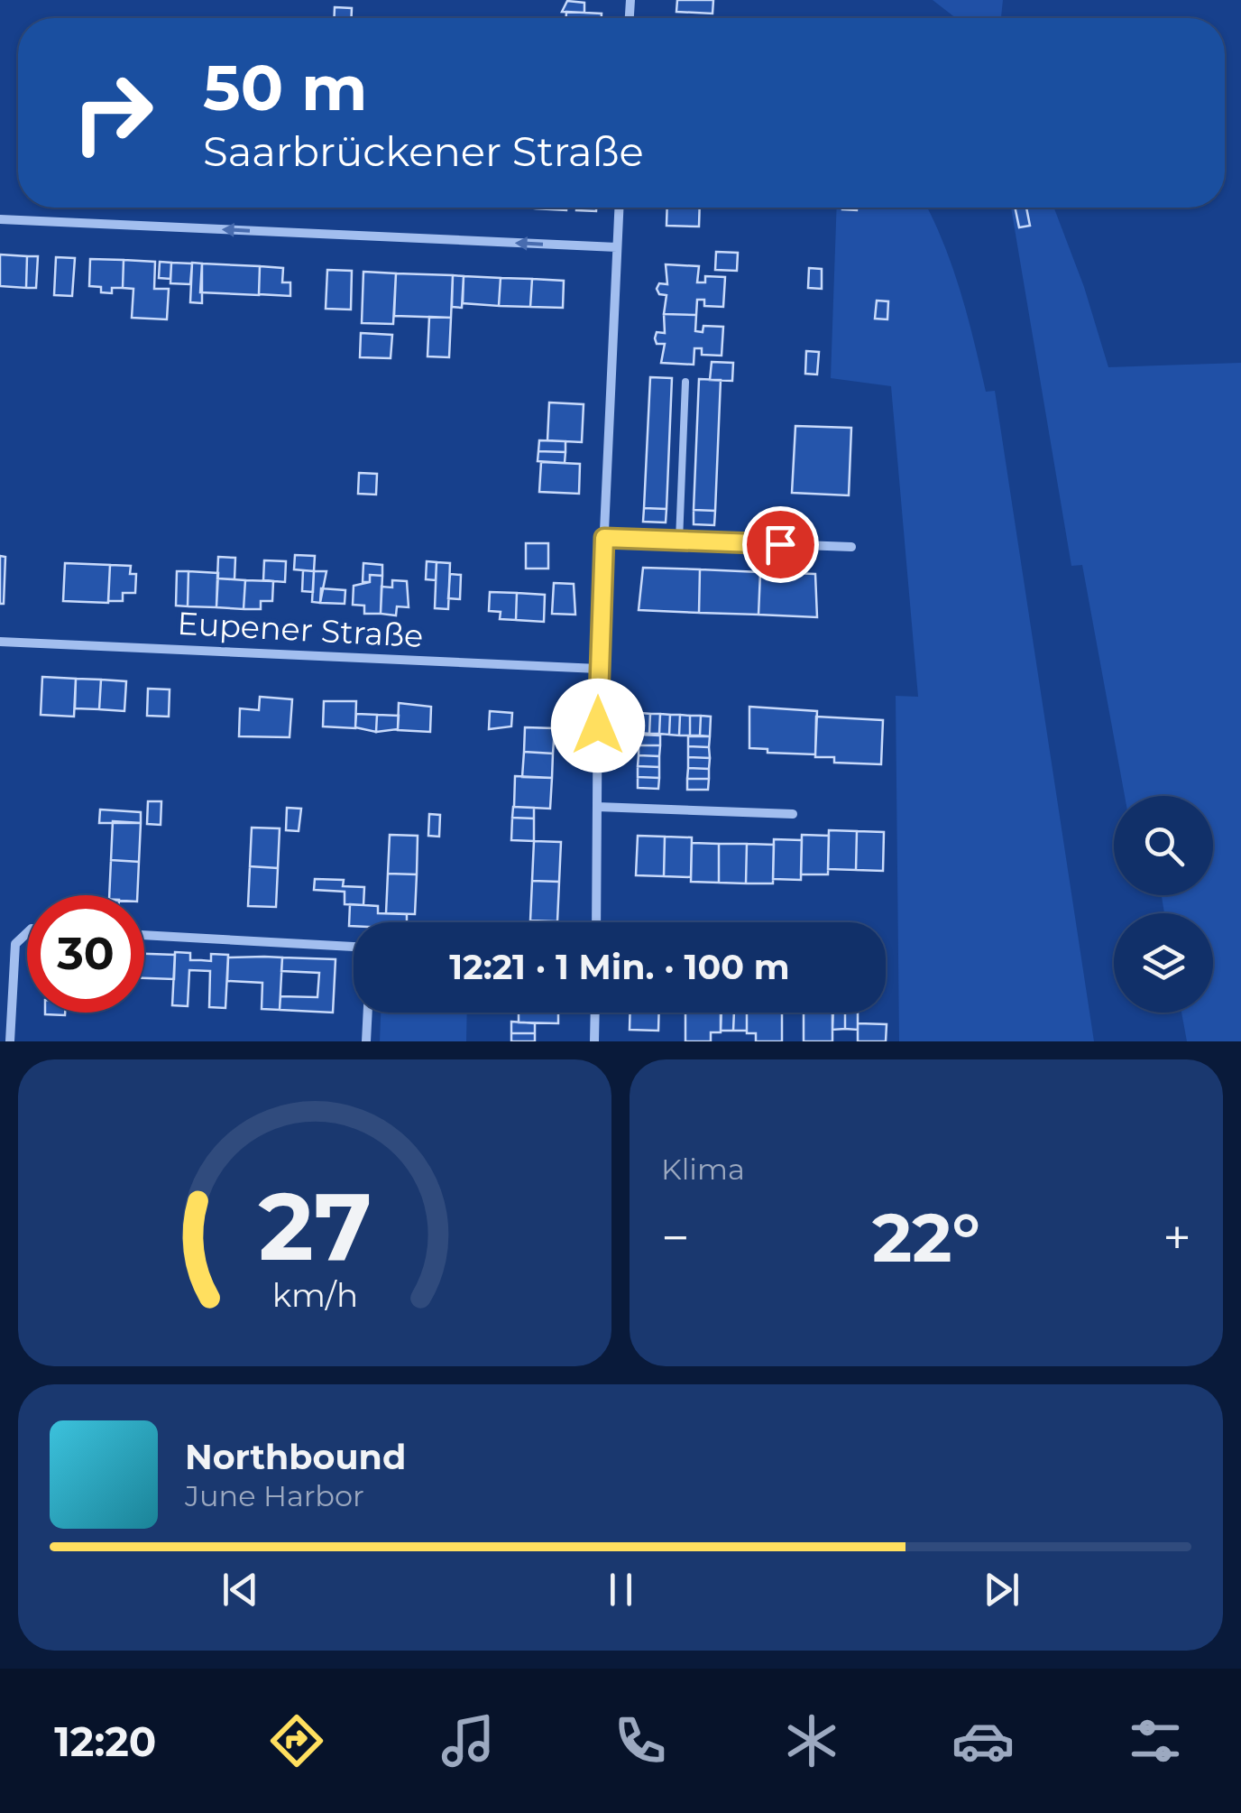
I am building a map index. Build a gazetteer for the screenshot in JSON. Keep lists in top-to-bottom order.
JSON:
{
  "streets": {
    "street": ["Eupener Straße"]
  },
  "page": {
    "turn": ["50 m", "Saarbrückener Straße"],
    "limit": "30",
    "trip": "12:21 · 1 Min. · 100 m",
    "tile": "Klima",
    "heat": ["−", "22°", "+"],
    "song": ["Northbound", "June Harbor"],
    "tabs": "12:20",
    "gauge": ["27", "km/h"]
  }
}
